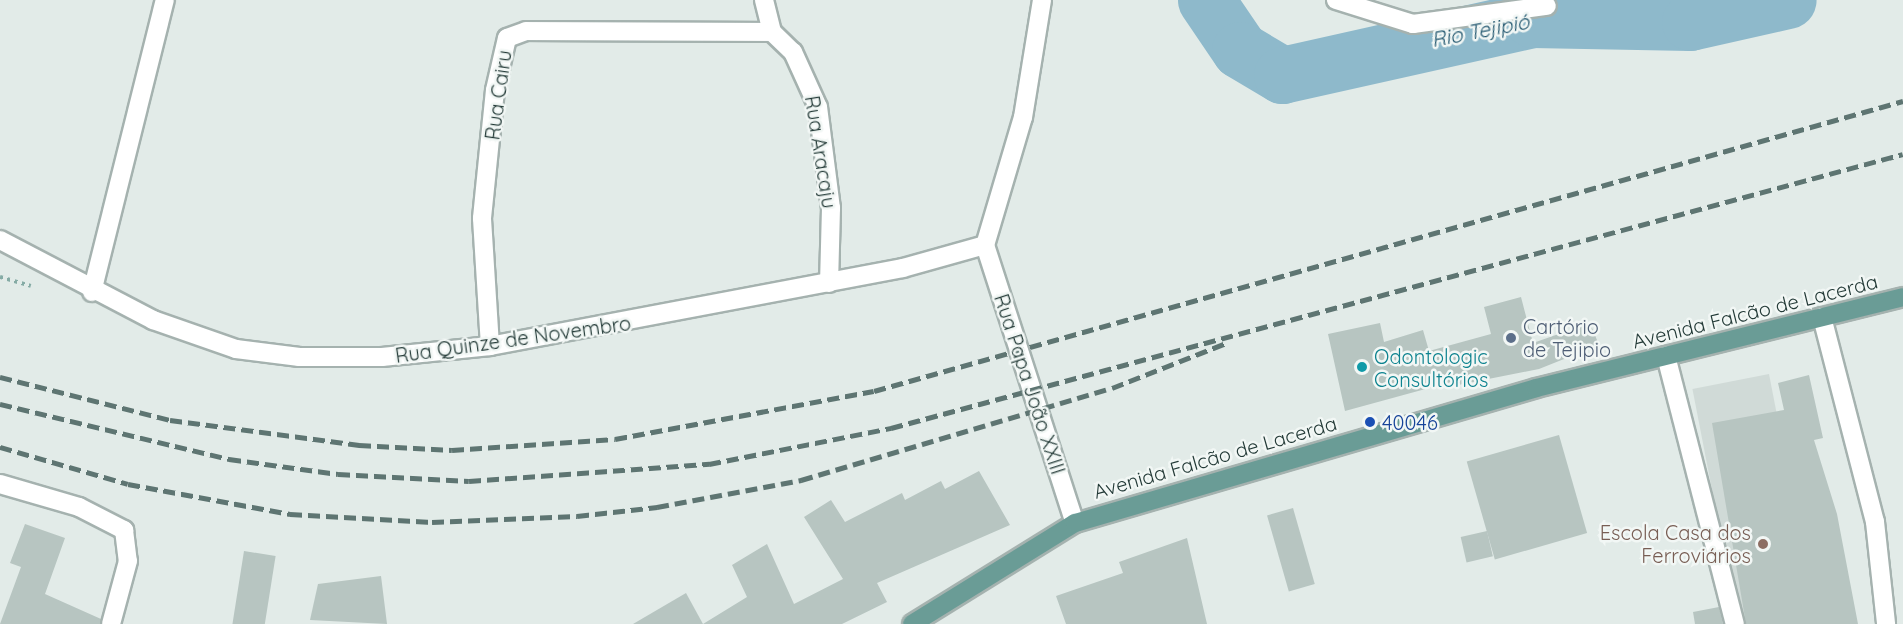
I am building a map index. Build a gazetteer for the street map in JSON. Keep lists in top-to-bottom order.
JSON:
{
  "streets": {
    "main road": ["Avenida Falcão de Lacerda"],
    "street": [
      "Rua Cairu",
      "Rua Aracaju",
      "Rua Quinze de Novembro",
      "Rua Papa João XXIII"
    ]
  },
  "crossings": [
    ["Rua Cairu", "Rua Aracaju"],
    ["Rua Cairu", "Rua Quinze de Novembro"],
    ["Rua Aracaju", "Rua Quinze de Novembro"],
    ["Avenida Falcão de Lacerda", "Rua Papa João XXIII"],
    ["Rua Quinze de Novembro", "Rua Papa João XXIII"]
  ],
  "water": ["Rio Tejipió"],
  "places": [
    "Cartório de Tejipio",
    "Odontologic Consultórios",
    "40046",
    "Escola Casa dos Ferroviários"
  ]
}
